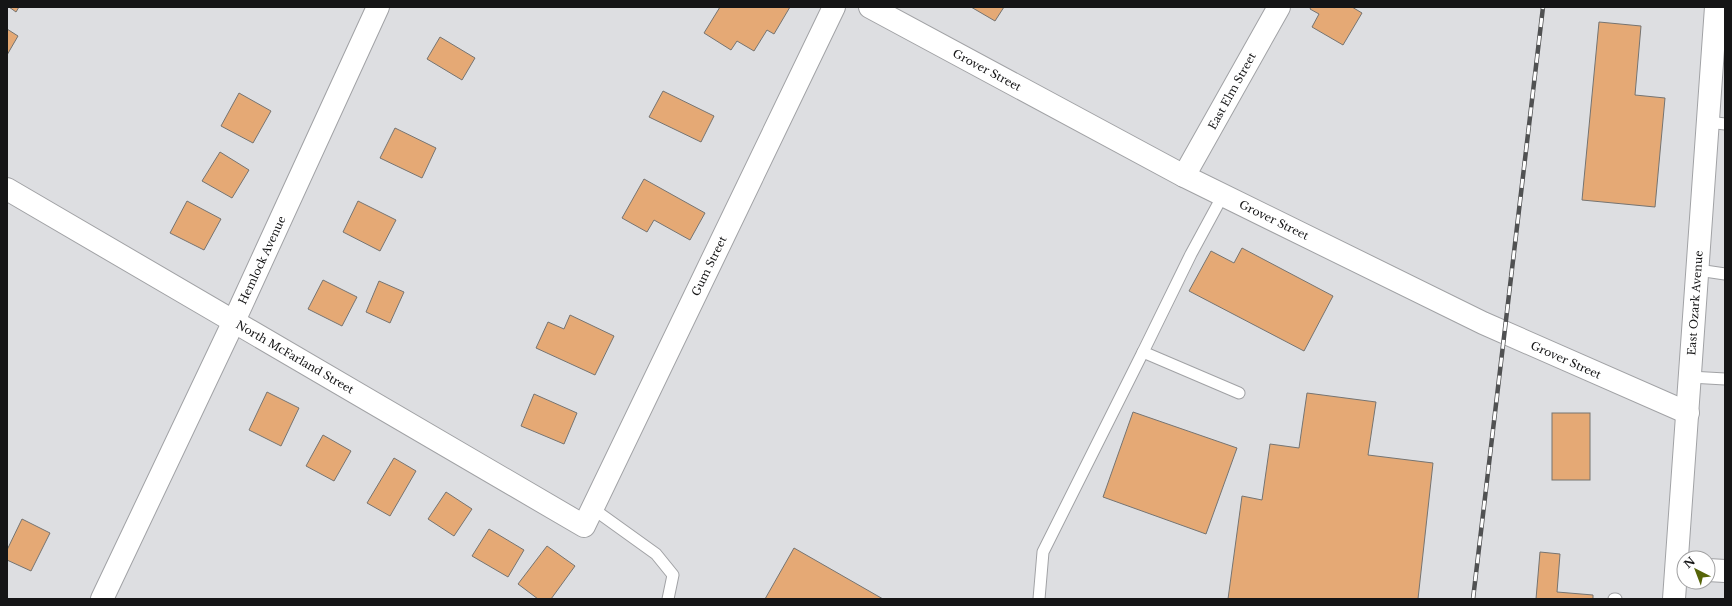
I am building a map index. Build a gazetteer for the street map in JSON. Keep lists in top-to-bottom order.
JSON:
{
  "streets": {
    "street": [
      "Grover Street",
      "East Elm Street",
      "Hemlock Avenue",
      "Gum Street",
      "East Ozark Avenue",
      "North McFarland Street"
    ]
  },
  "crossings": [
    ["Grover Street", "East Elm Street"],
    ["Grover Street", "East Ozark Avenue"],
    ["Hemlock Avenue", "North McFarland Street"],
    ["Gum Street", "North McFarland Street"]
  ],
  "north": "top left"
}
